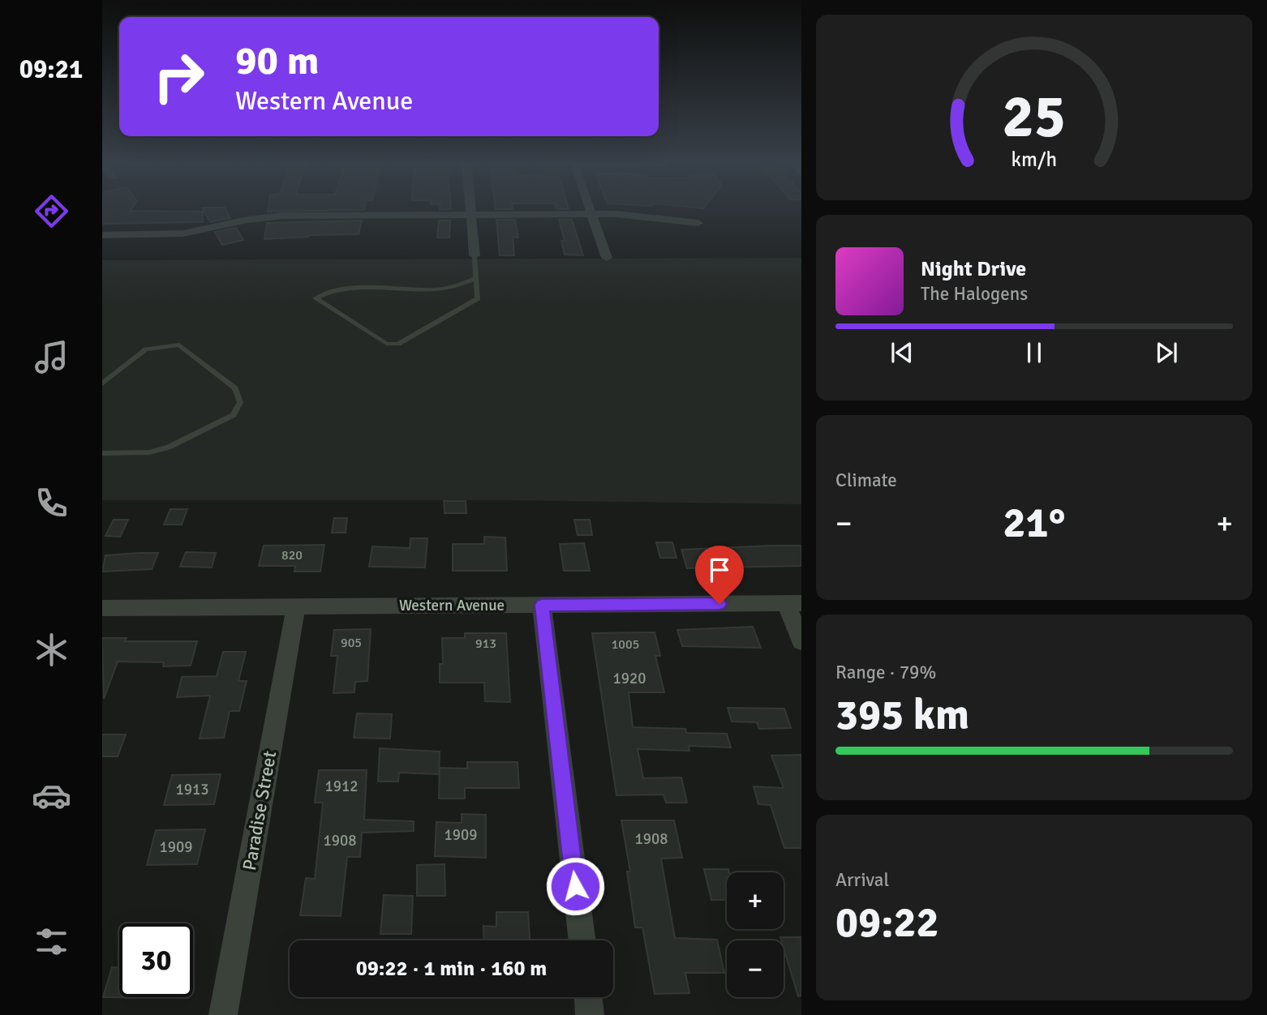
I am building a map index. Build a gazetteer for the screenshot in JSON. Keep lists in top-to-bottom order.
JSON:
{
  "streets": {
    "street": ["Western Avenue", "Paradise Street"]
  },
  "crossings": [
    ["Western Avenue", "Paradise Street"]
  ],
  "house_numbers": [
    "820",
    "905",
    "913",
    "1005",
    "1920",
    "1912",
    "1913",
    "1909",
    "1908",
    "1908",
    "1909"
  ],
  "page": {
    "tabs": "09:21",
    "turn": ["90 m", "Western Avenue"],
    "song": ["Night Drive", "The Halogens"],
    "tile": [
      "Climate",
      ["Range · 79%", "395 km"],
      ["Arrival", "09:22"]
    ],
    "heat": ["−", "21°", "+"],
    "map_buttons": ["+", "−"],
    "limit": "30",
    "trip": "09:22 · 1 min · 160 m",
    "gauge": ["25", "km/h"]
  }
}
